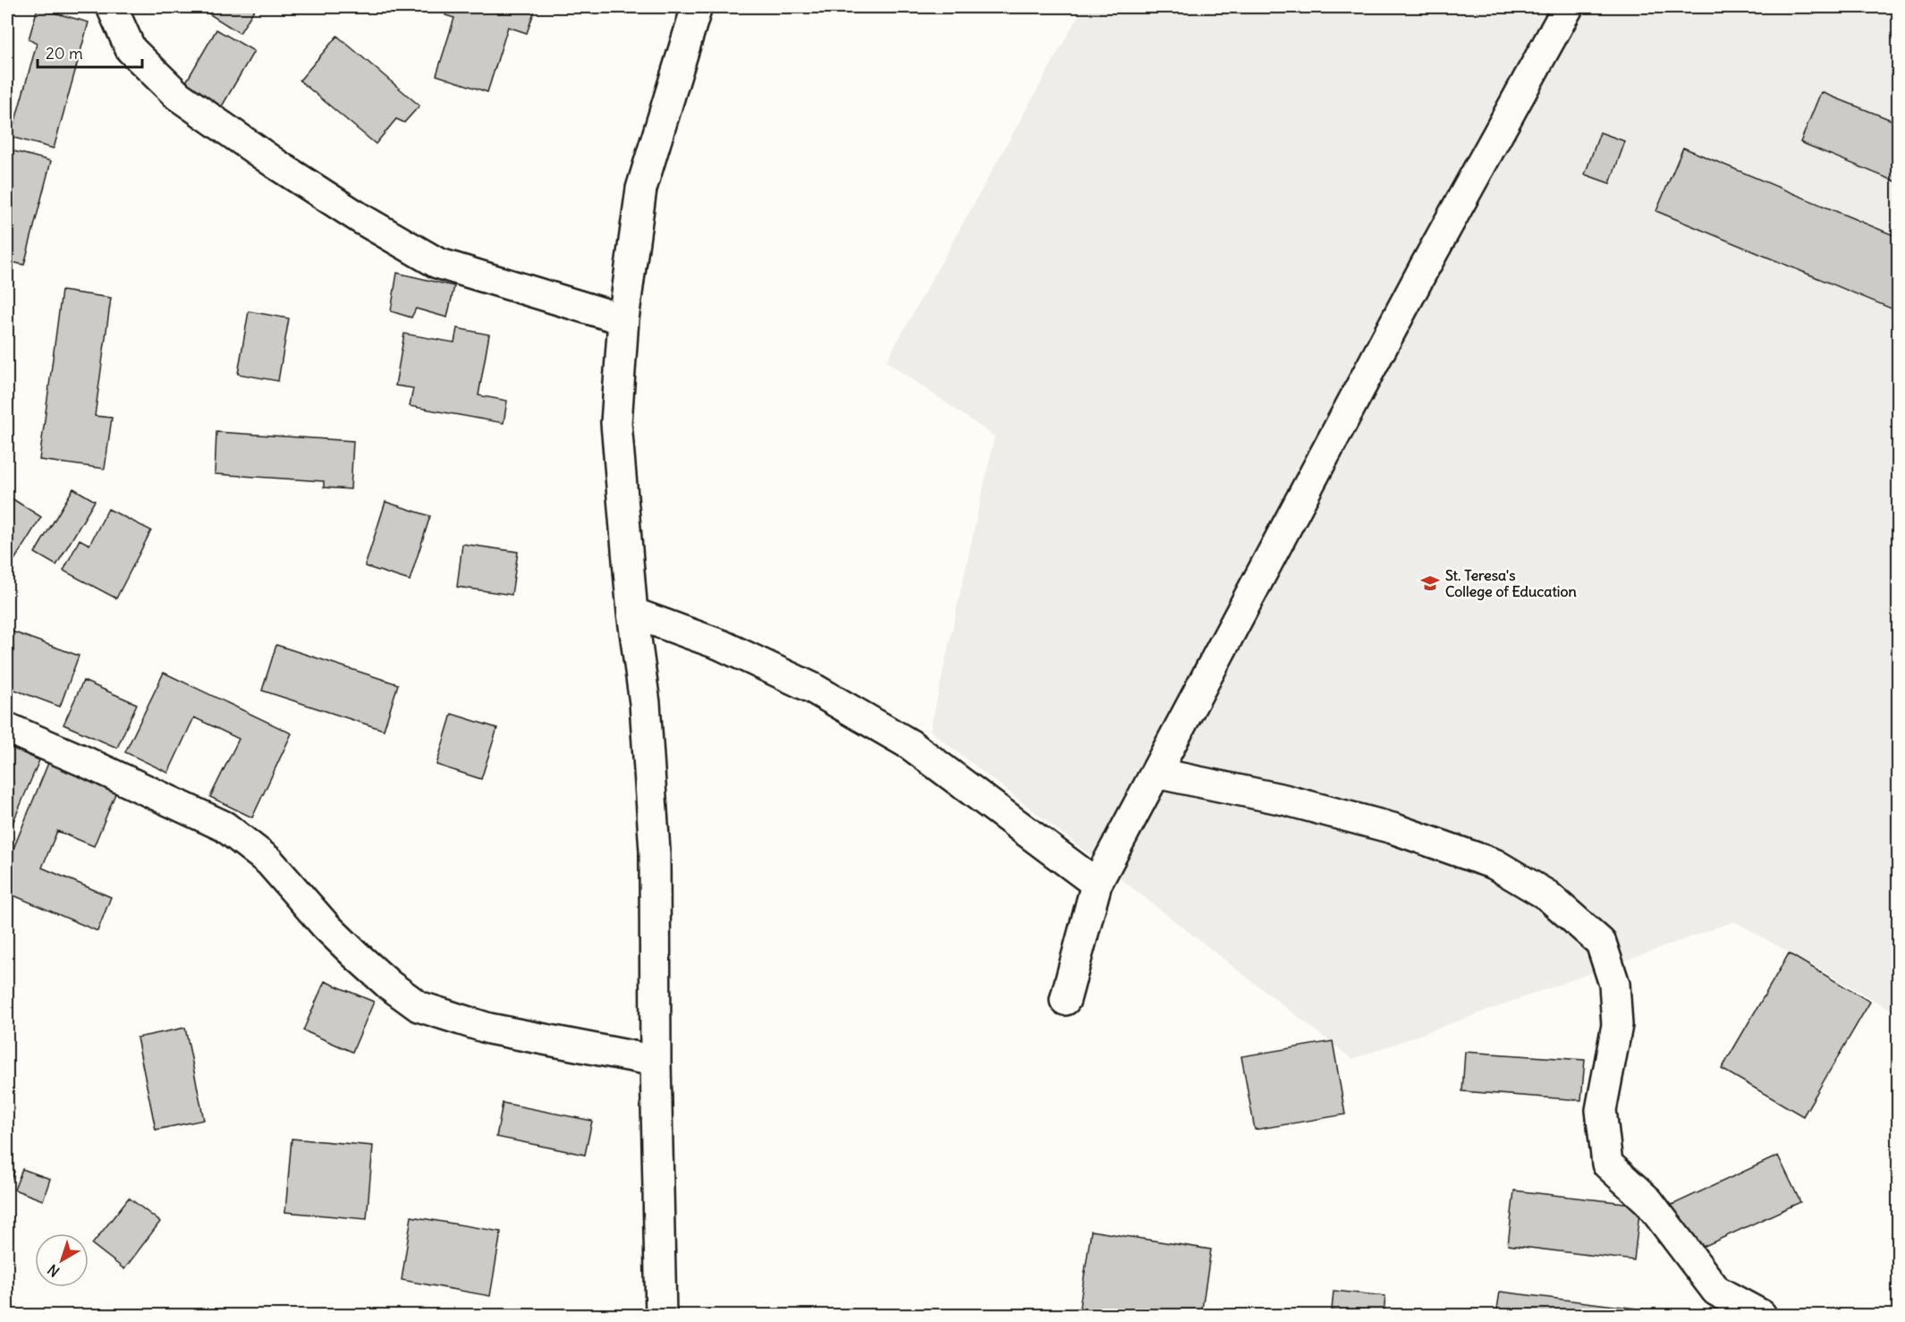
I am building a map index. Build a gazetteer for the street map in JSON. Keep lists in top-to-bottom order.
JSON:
{
  "places": {
    "school or university": ["St. Teresa's College of Education"]
  },
  "scale_bar": "20 m",
  "north": "bottom left"
}
